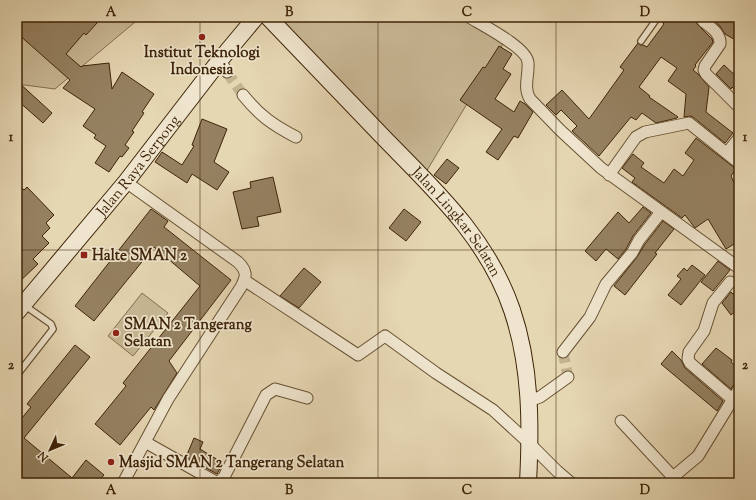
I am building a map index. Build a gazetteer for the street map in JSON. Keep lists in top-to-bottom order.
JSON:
{
  "streets": {
    "main road": ["Jalan Raya Serpong", "Jalan Lingkar Selatan"]
  },
  "places": {
    "other": ["Institut Teknologi Indonesia", "SMAN 2 Tangerang Selatan", "Masjid SMAN 2 Tangerang Selatan"],
    "transit": ["Halte SMAN 2"]
  },
  "north": "bottom left",
  "grid": {
    "columns": [
      "A",
      "B",
      "C",
      "D"
    ],
    "rows": ["1", "2"]
  }
}
